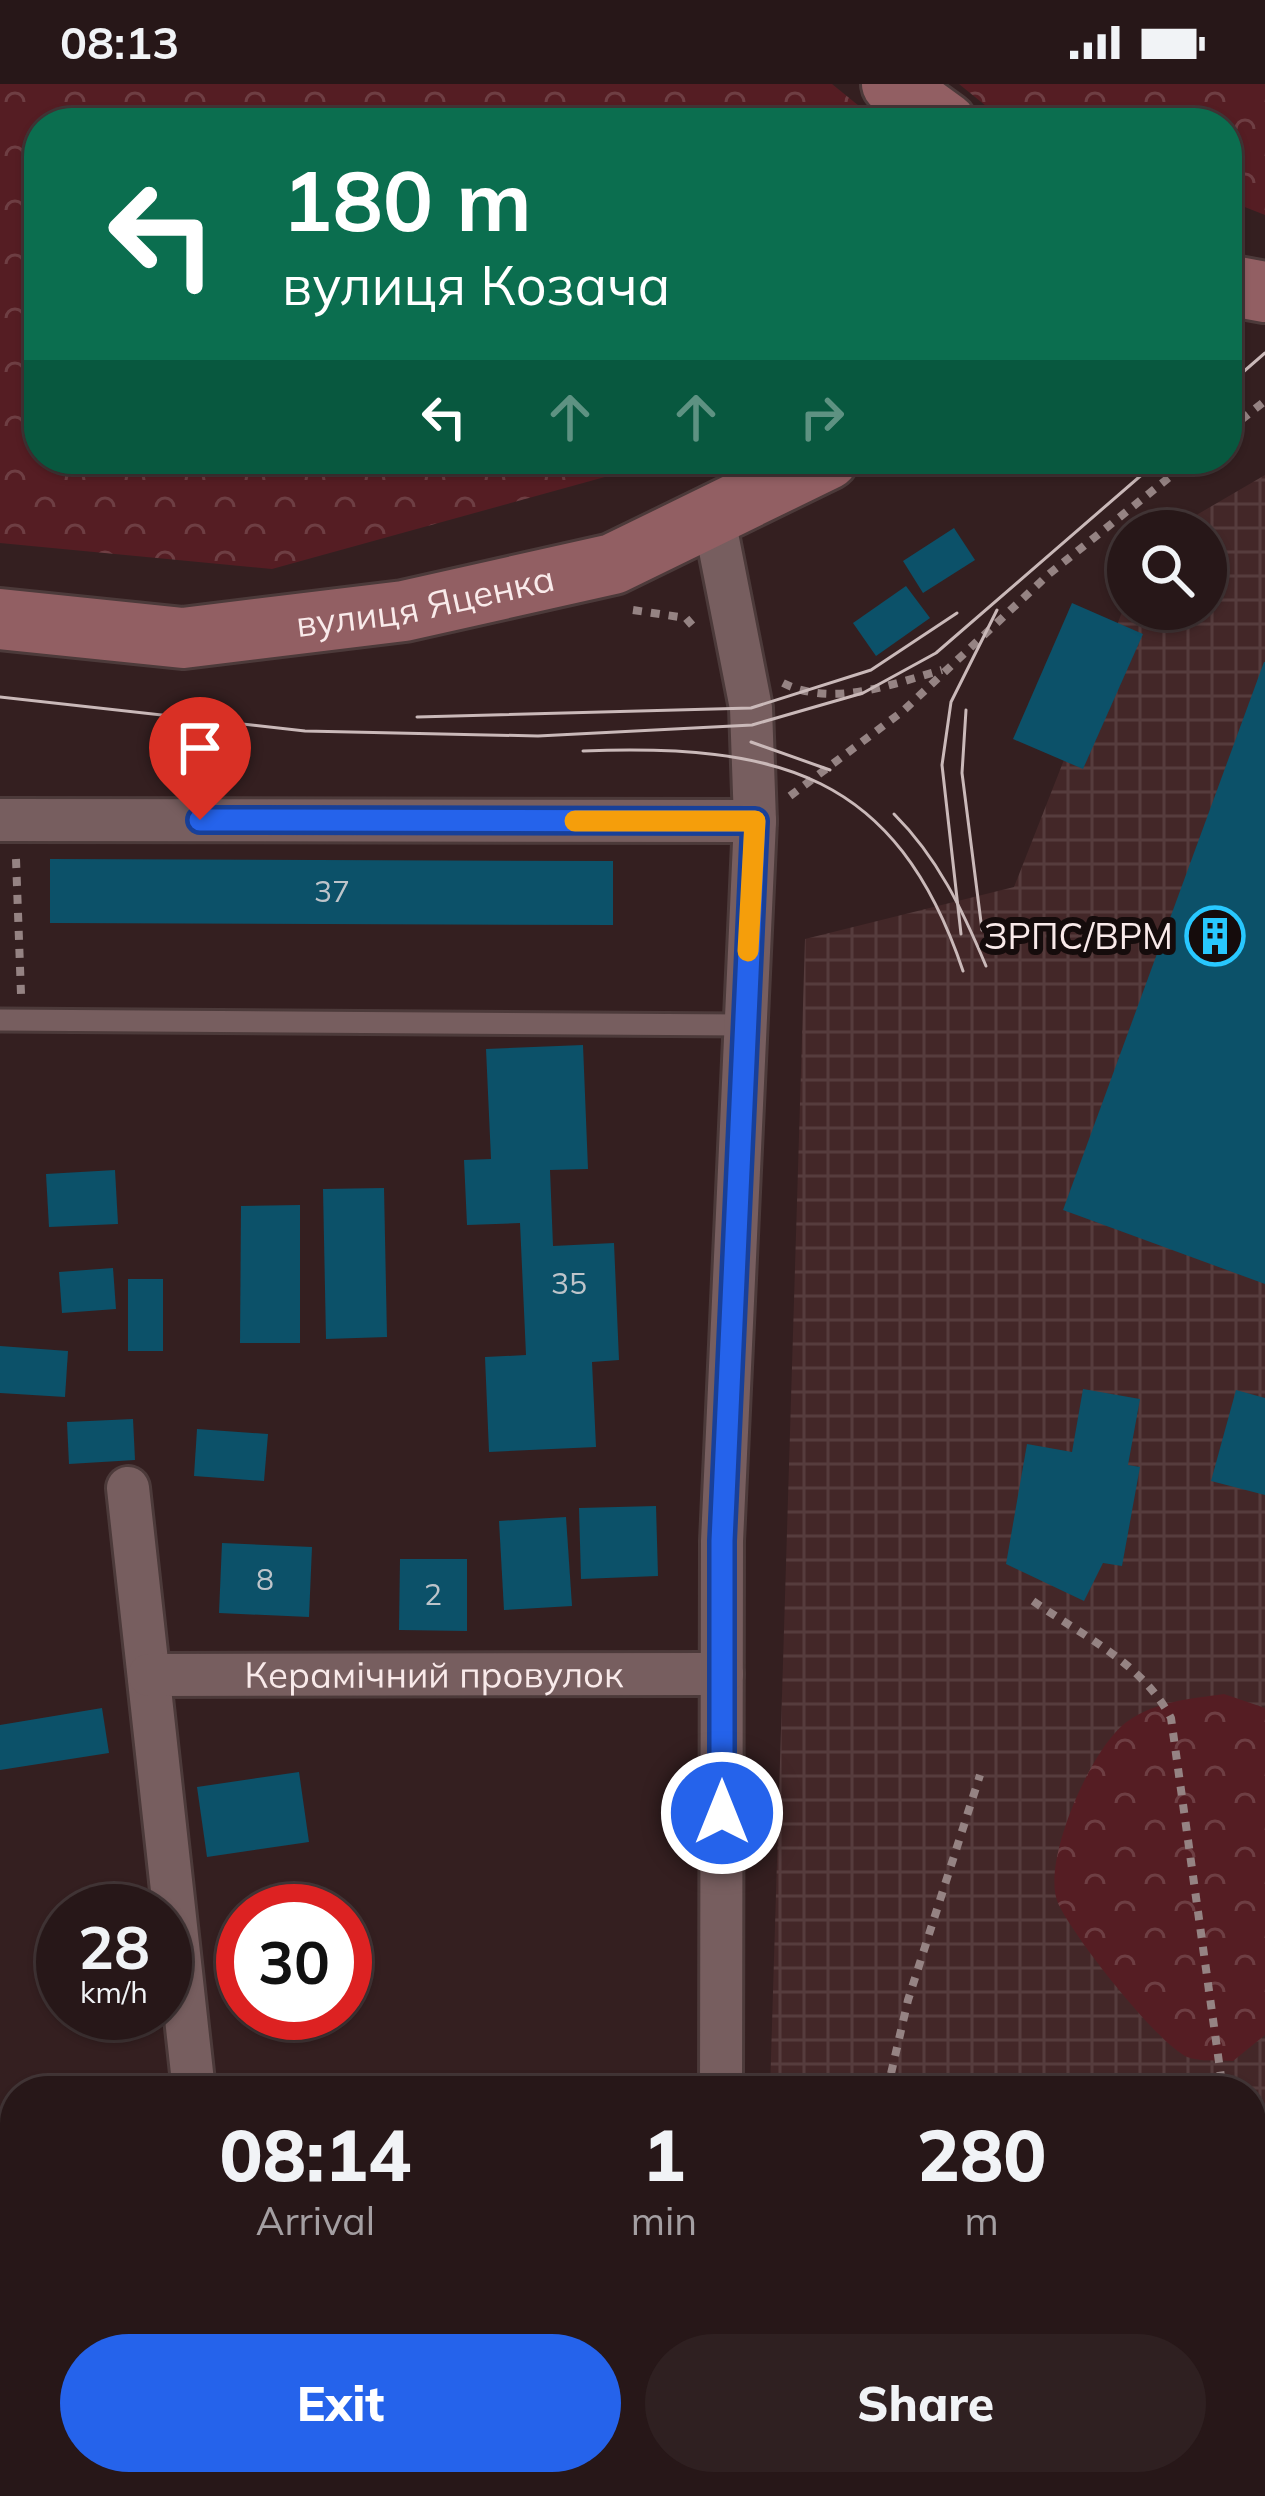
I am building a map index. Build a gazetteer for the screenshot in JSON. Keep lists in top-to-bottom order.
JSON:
{
  "streets": {
    "main road": ["вулиця Яценка"],
    "street": ["Керамічний провулок"]
  },
  "places": {
    "building": ["ЗРПС/ВРМ"]
  },
  "house_numbers": [
    "37",
    "35",
    "8",
    "2"
  ],
  "page": {
    "status": "08:13",
    "turn": ["180 m", "вулиця Козача"],
    "speed": "28 km/h",
    "limit": "30",
    "eta": [
      "08:14",
      "Arrival",
      "1",
      "min",
      "280",
      "m"
    ],
    "buttons": ["Exit", "Share"]
  }
}
